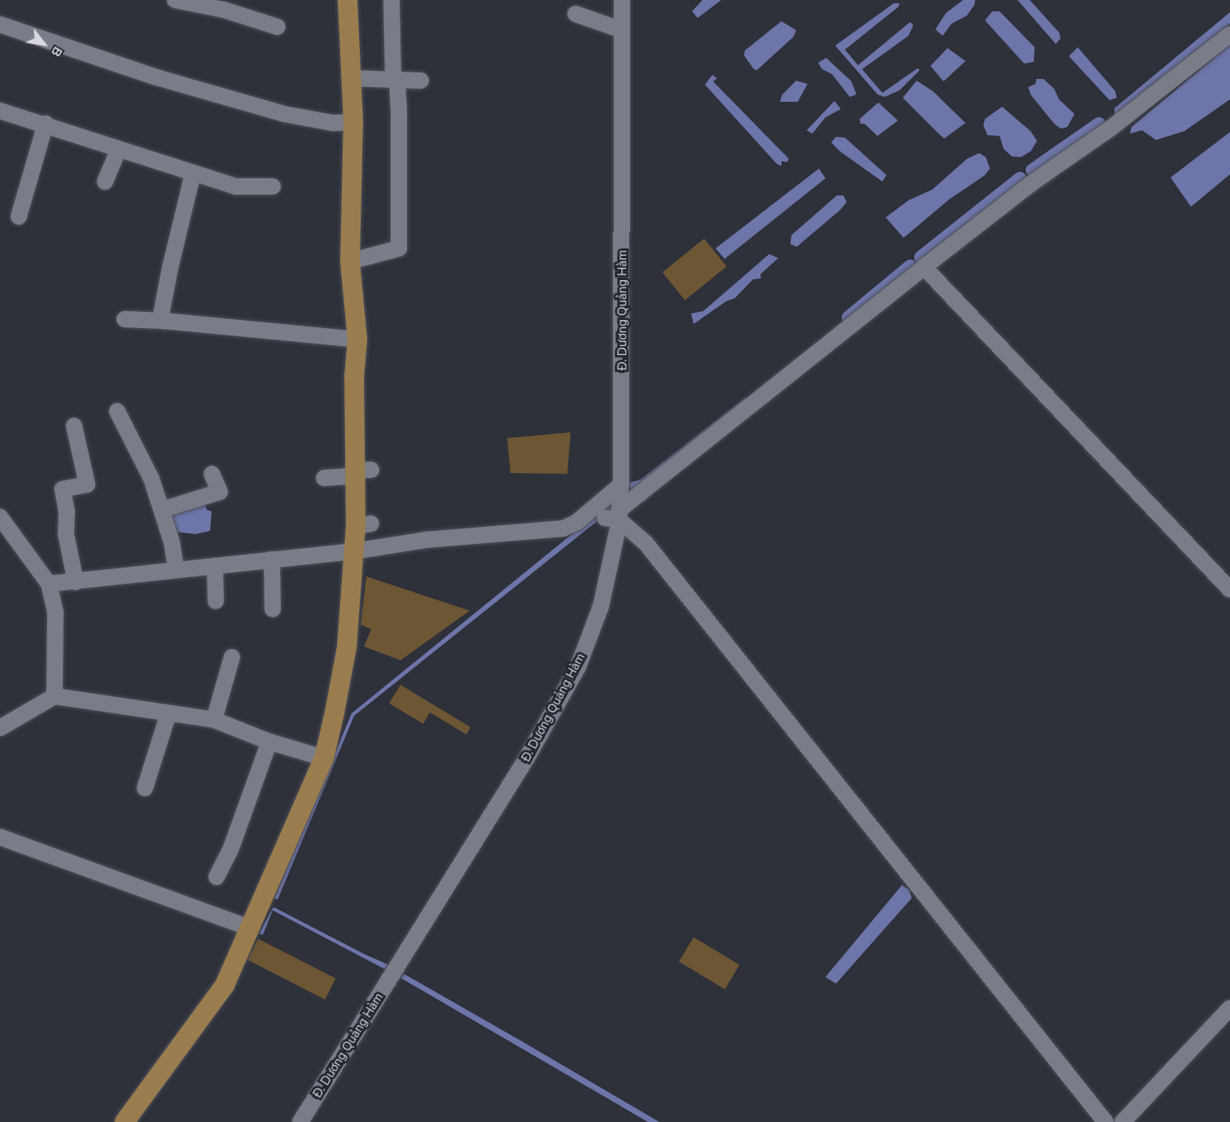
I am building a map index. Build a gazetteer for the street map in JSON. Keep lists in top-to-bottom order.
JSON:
{
  "streets": {
    "street": ["Đ. Dương Quảng Hàm"]
  },
  "north": "bottom right"
}
